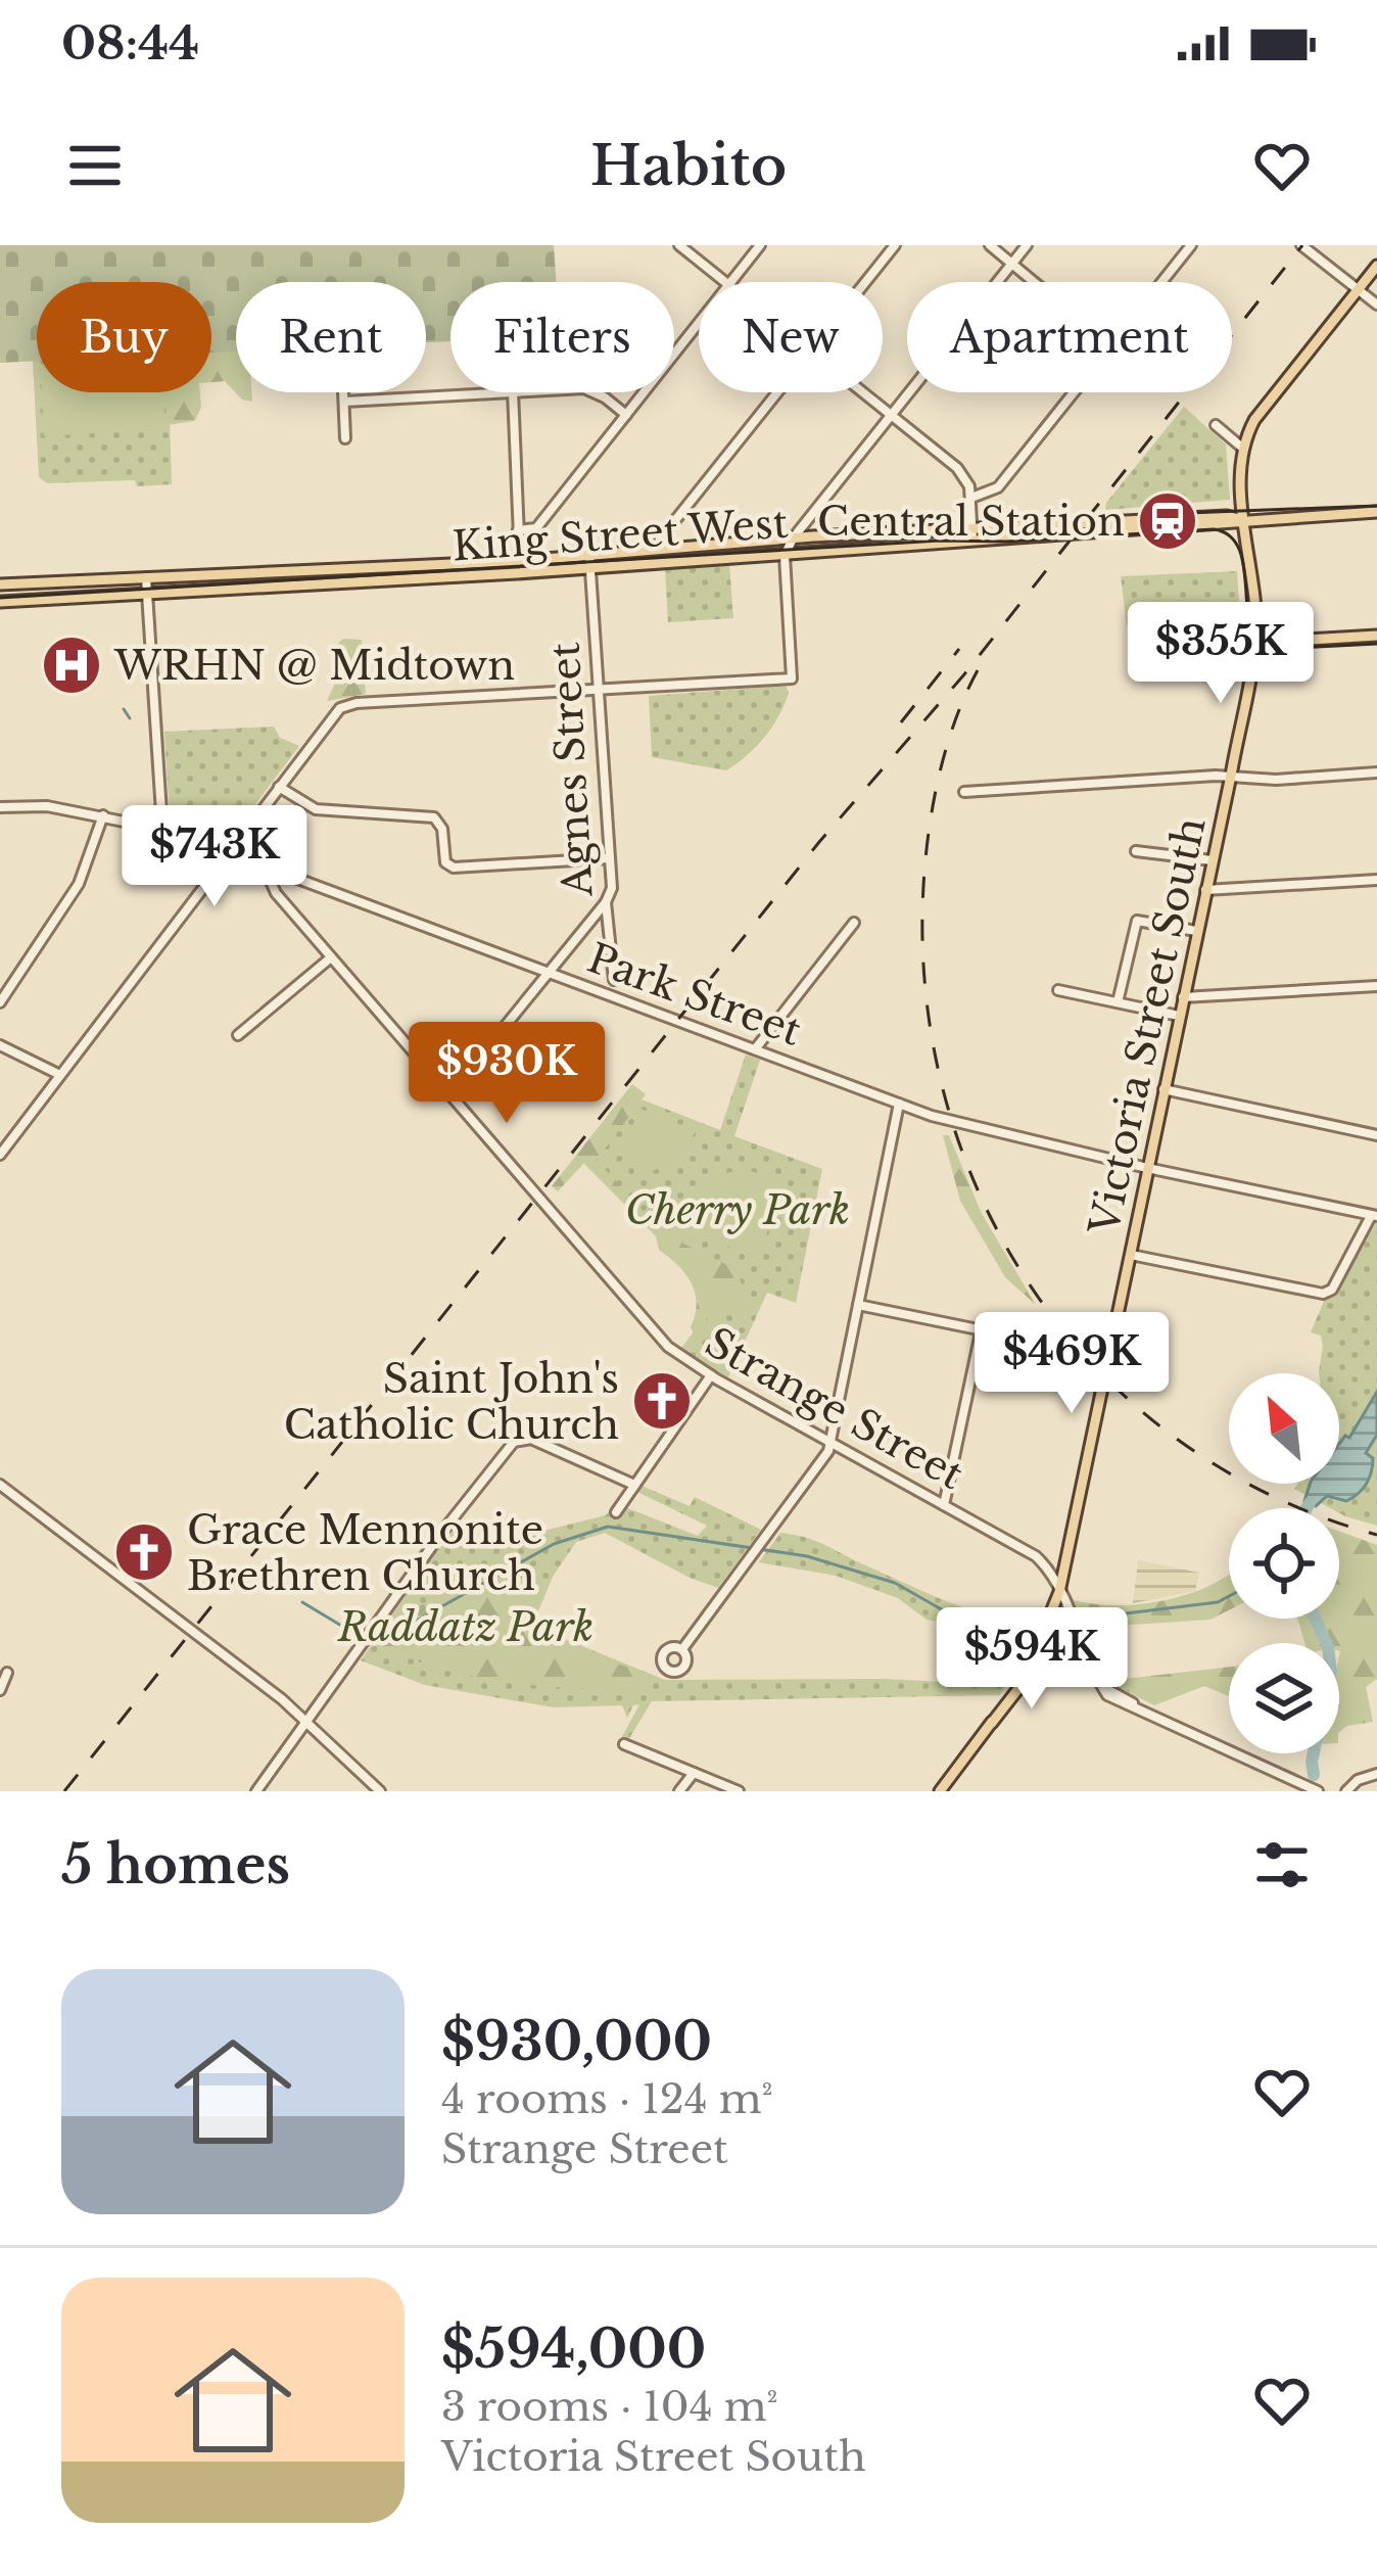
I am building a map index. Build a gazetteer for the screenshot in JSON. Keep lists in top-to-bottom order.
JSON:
{
  "streets": {
    "main road": ["King Street West", "Victoria Street South"],
    "street": ["Agnes Street", "Park Street", "Strange Street"]
  },
  "crossings": [
    ["King Street West", "Agnes Street"],
    ["King Street West", "Victoria Street South"],
    ["Park Street", "Victoria Street South"],
    ["Park Street", "Strange Street"],
    ["Victoria Street South", "Strange Street"]
  ],
  "parks": ["Cherry Park", "Raddatz Park"],
  "places": {
    "station": ["Central Station"],
    "hospital": ["WRHN @ Midtown"],
    "church": ["Saint John's Catholic Church", "Grace Mennonite Brethren Church"]
  },
  "north": "top left",
  "page": {
    "status": "08:44",
    "header": "Habito",
    "chip": [
      "Buy",
      "Rent",
      "Filters",
      "New",
      "Apartment"
    ],
    "price": [
      "$355K",
      "$743K",
      "$930K",
      "$469K",
      "$594K"
    ],
    "heading": "5 homes",
    "list": [
      {
        "name": "$930,000",
        "note": "4 rooms · 124 m² · Strange Street"
      },
      {
        "name": "$594,000",
        "note": "3 rooms · 104 m² · Victoria Street South"
      }
    ]
  }
}
